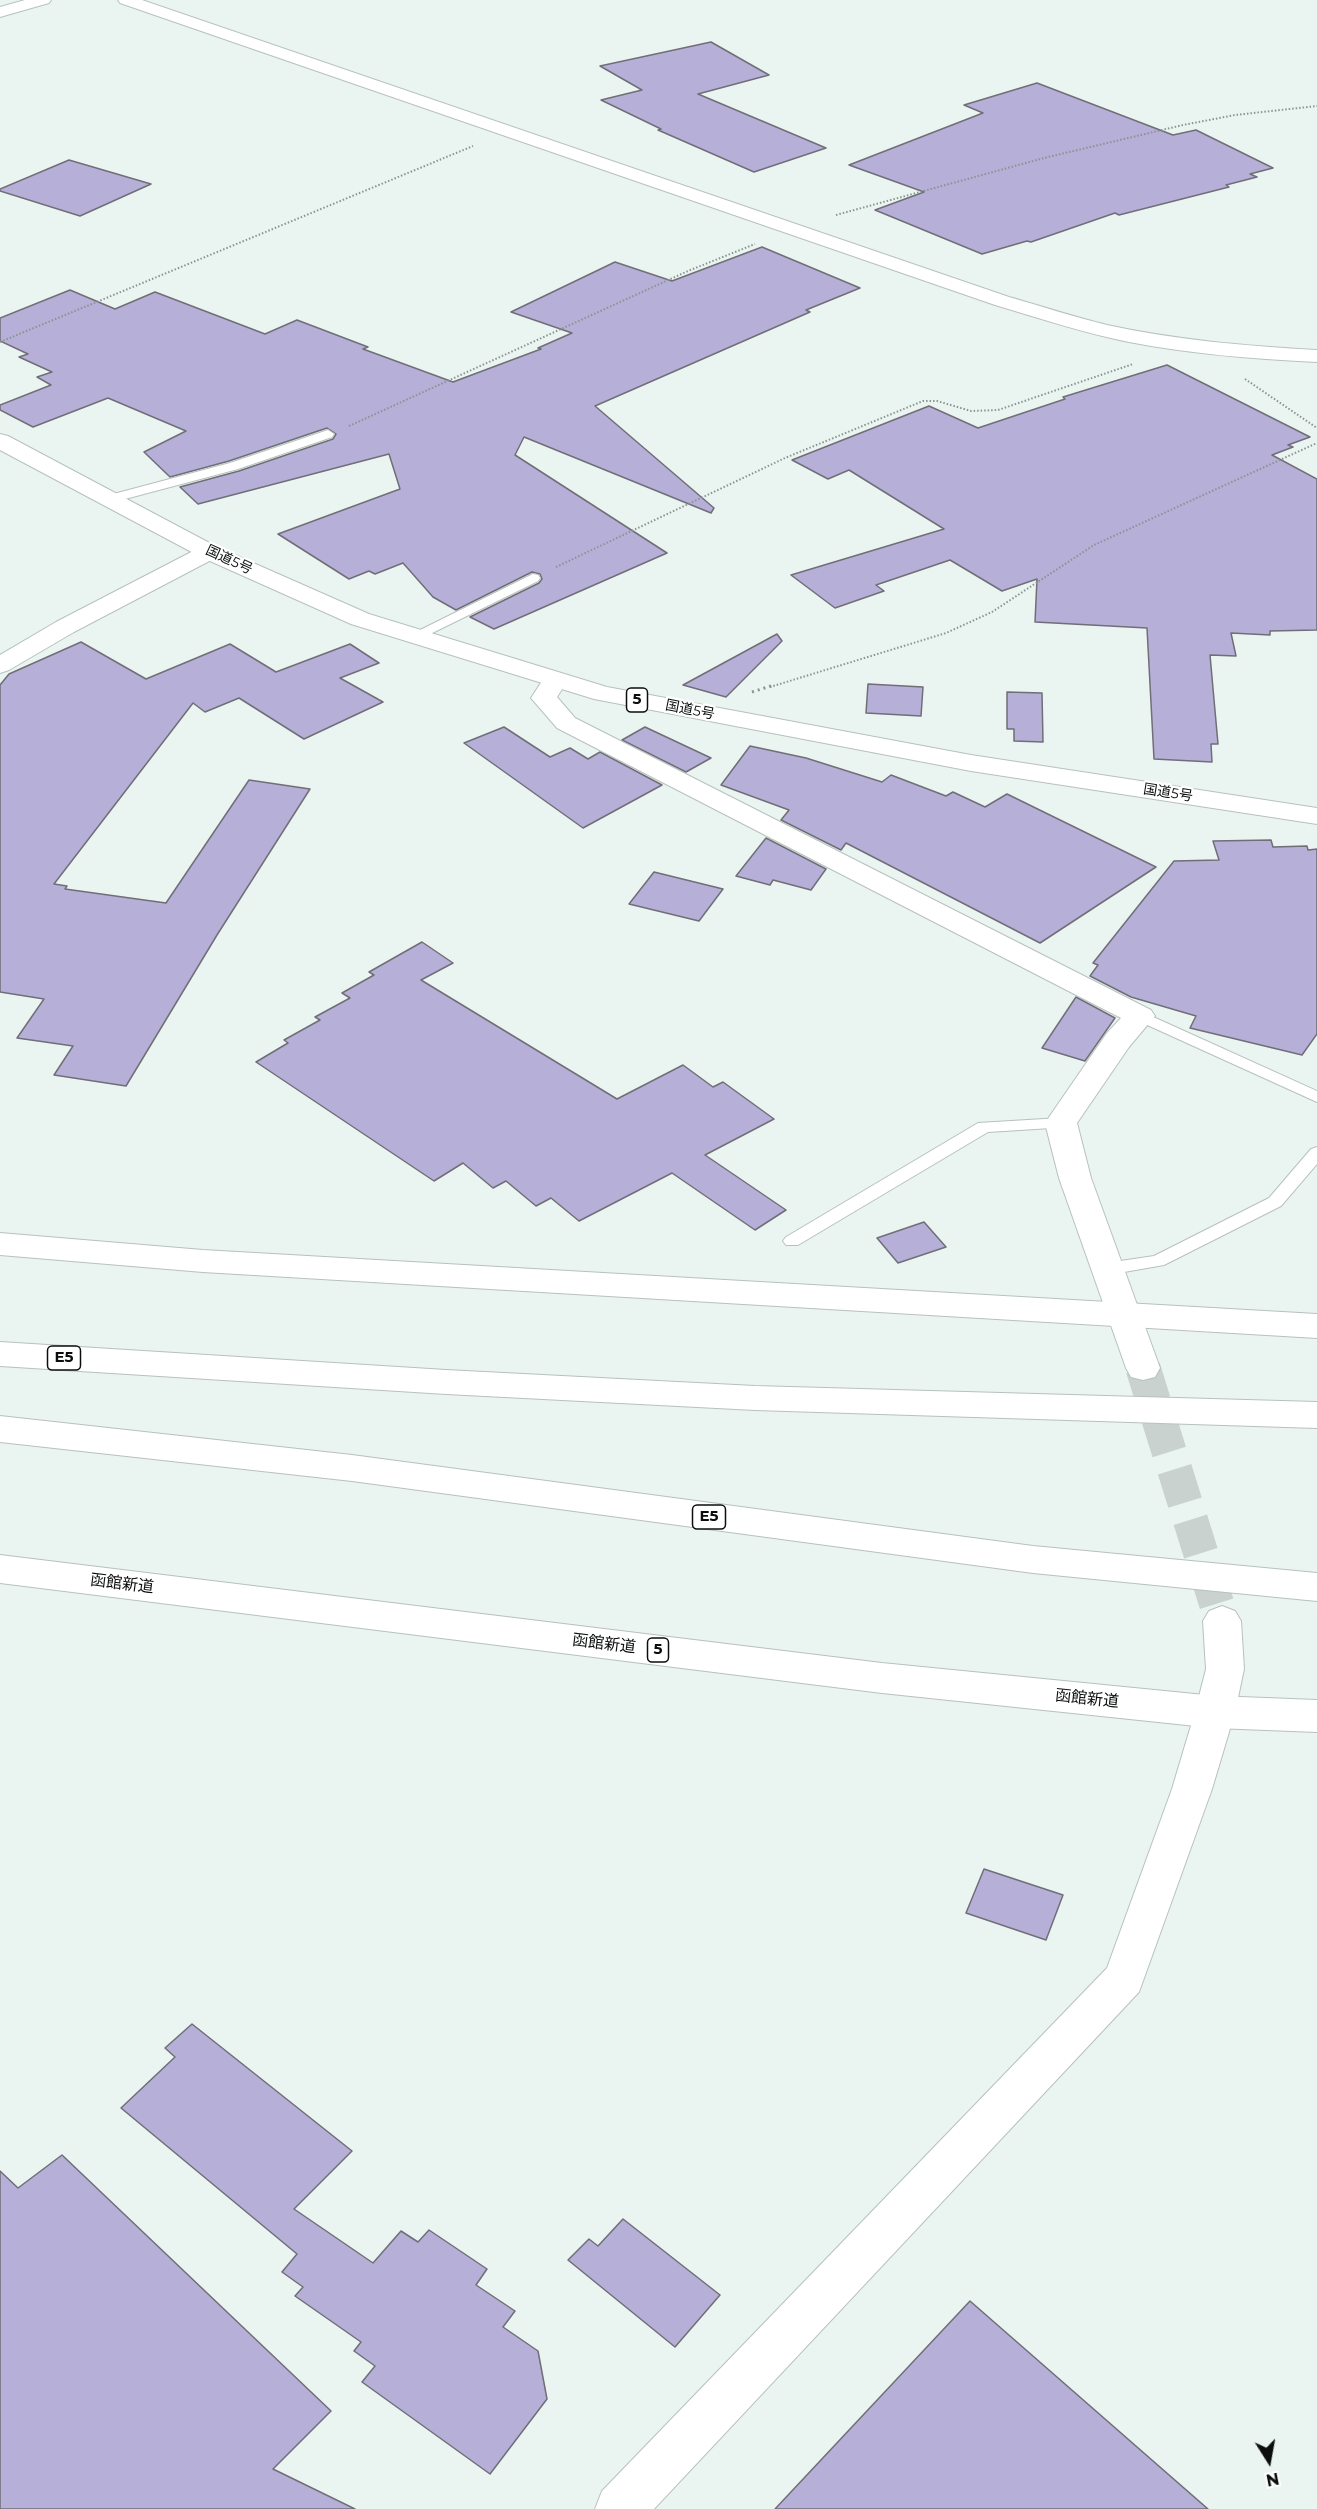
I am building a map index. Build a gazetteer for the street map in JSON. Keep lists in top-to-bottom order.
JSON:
{
  "streets": {
    "main road": [
      "国道5号",
      "5",
      "E5",
      "函館新道"
    ]
  },
  "north": "bottom"
}
